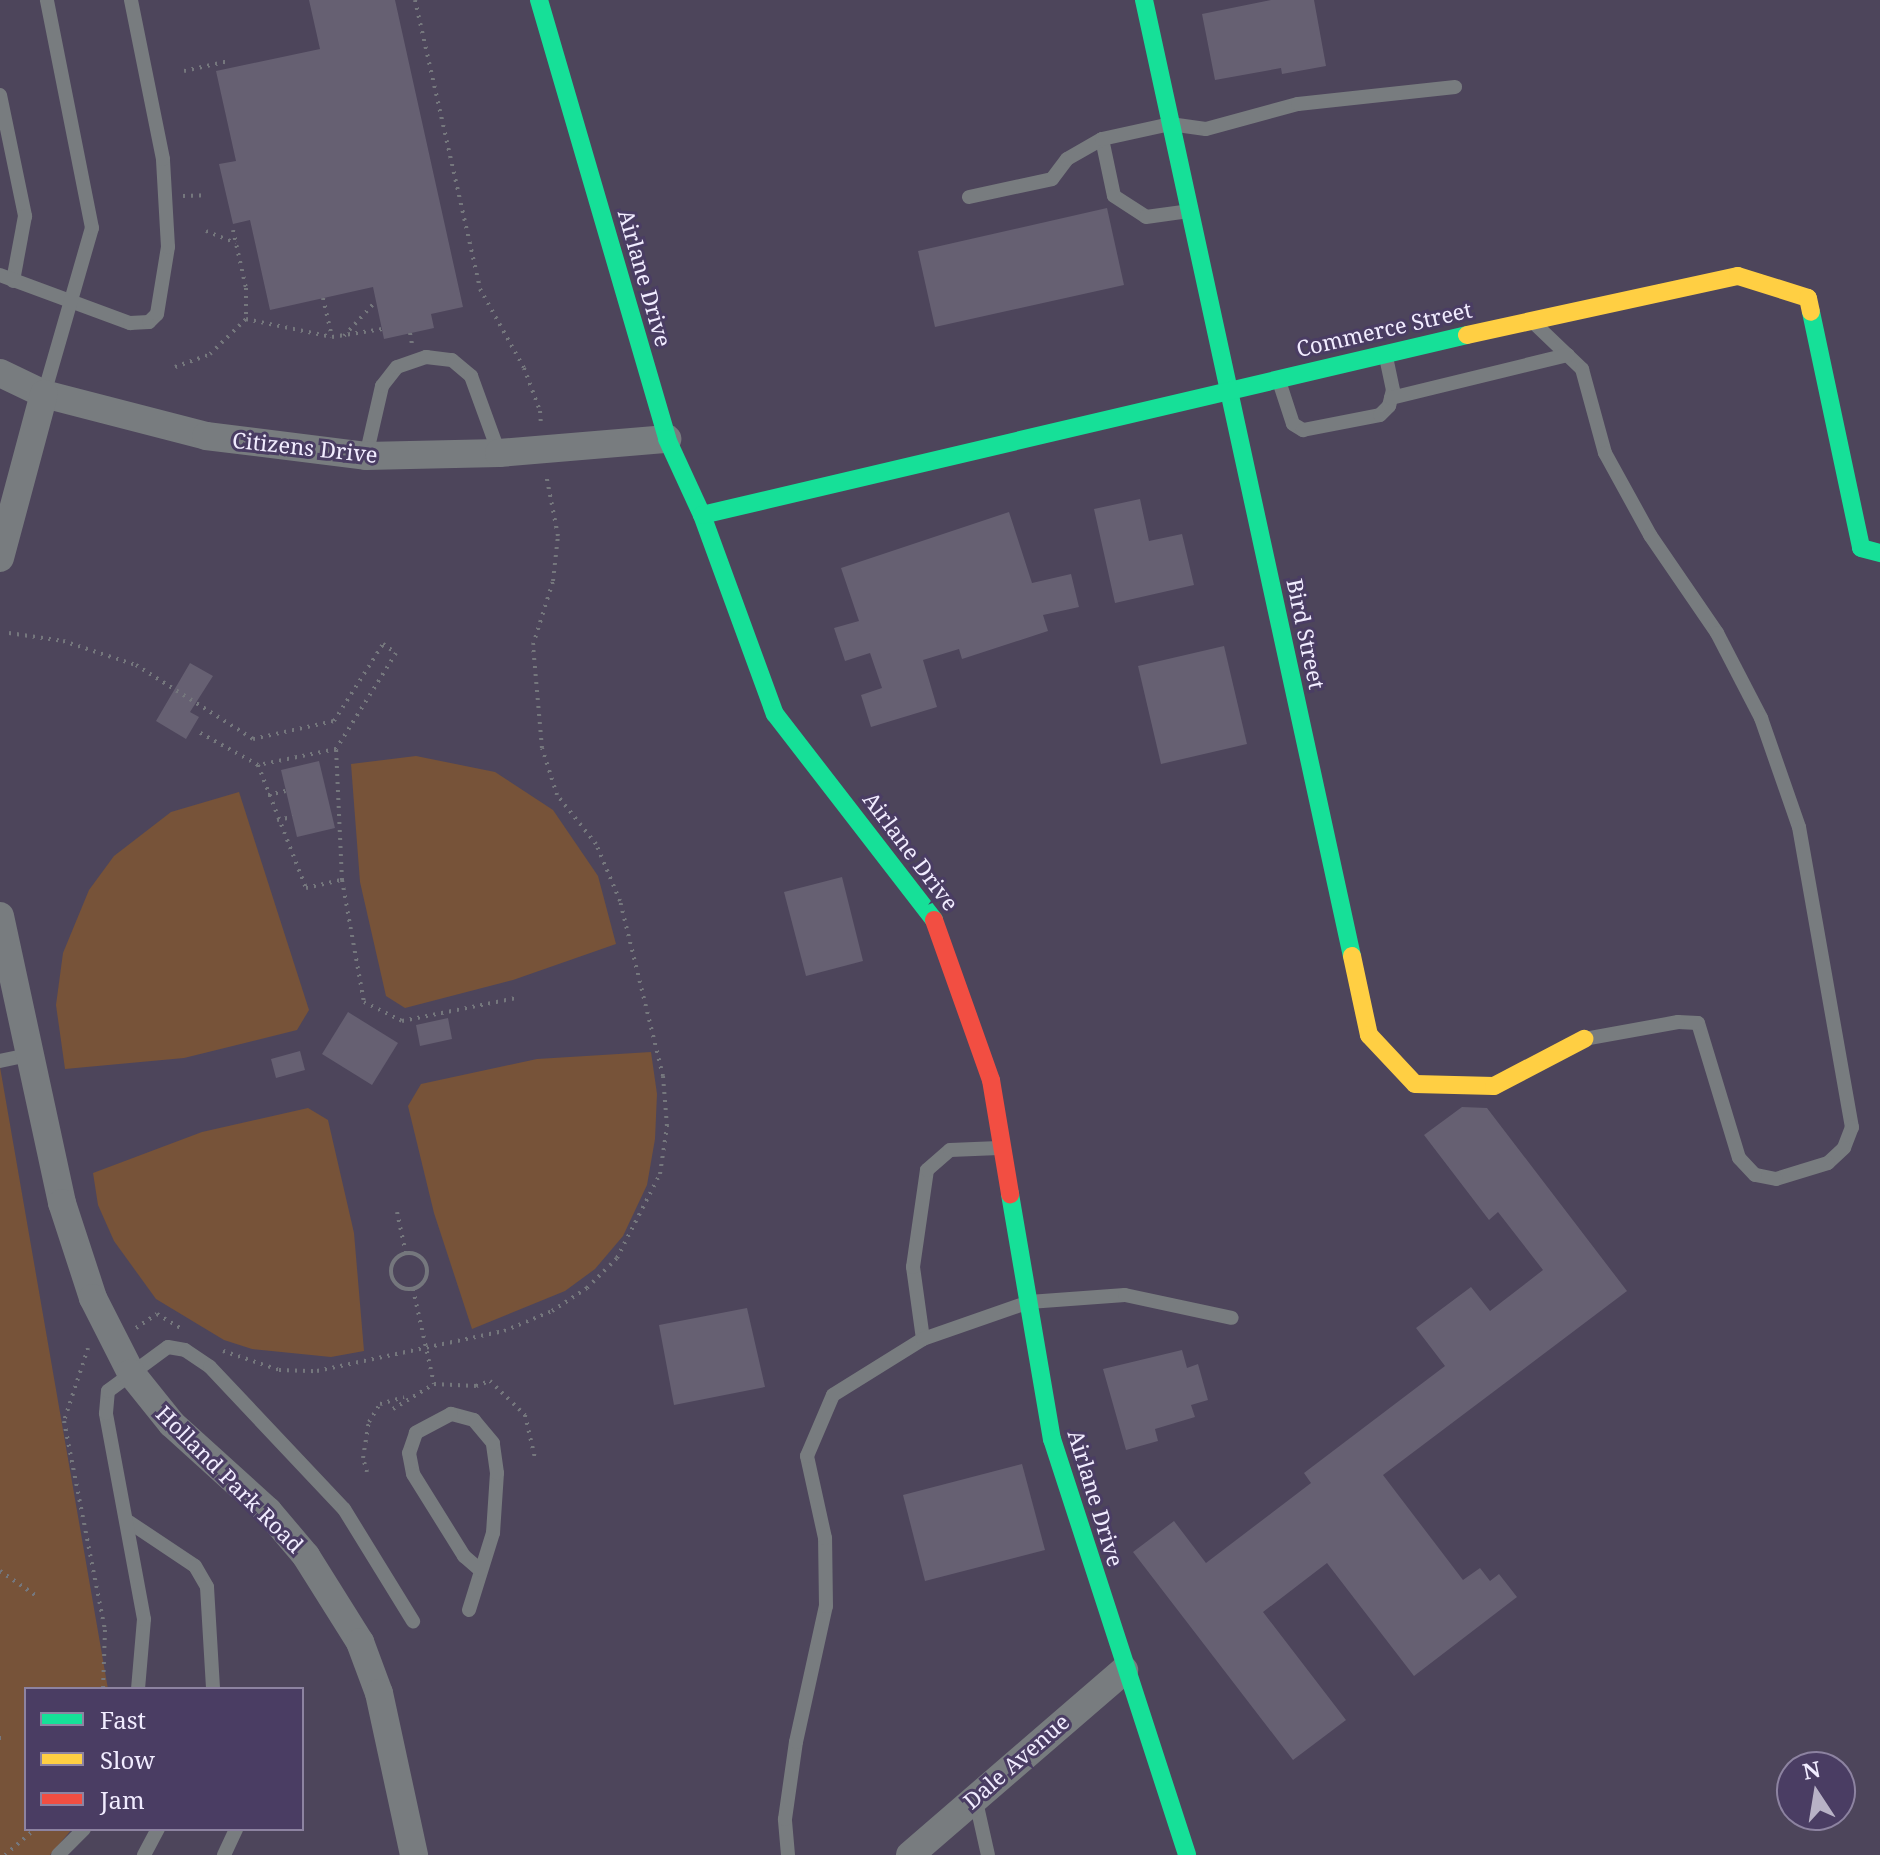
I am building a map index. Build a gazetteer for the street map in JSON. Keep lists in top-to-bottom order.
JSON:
{
  "streets": {
    "street": [
      "Airlane Drive",
      "Commerce Street",
      "Citizens Drive",
      "Bird Street",
      "Holland Park Road",
      "Dale Avenue"
    ]
  },
  "crossings": [
    ["Airlane Drive", "Commerce Street"],
    ["Airlane Drive", "Citizens Drive"],
    ["Airlane Drive", "Dale Avenue"],
    ["Commerce Street", "Bird Street"]
  ],
  "legend": ["Fast", "Slow", "Jam"],
  "north": "top"
}
